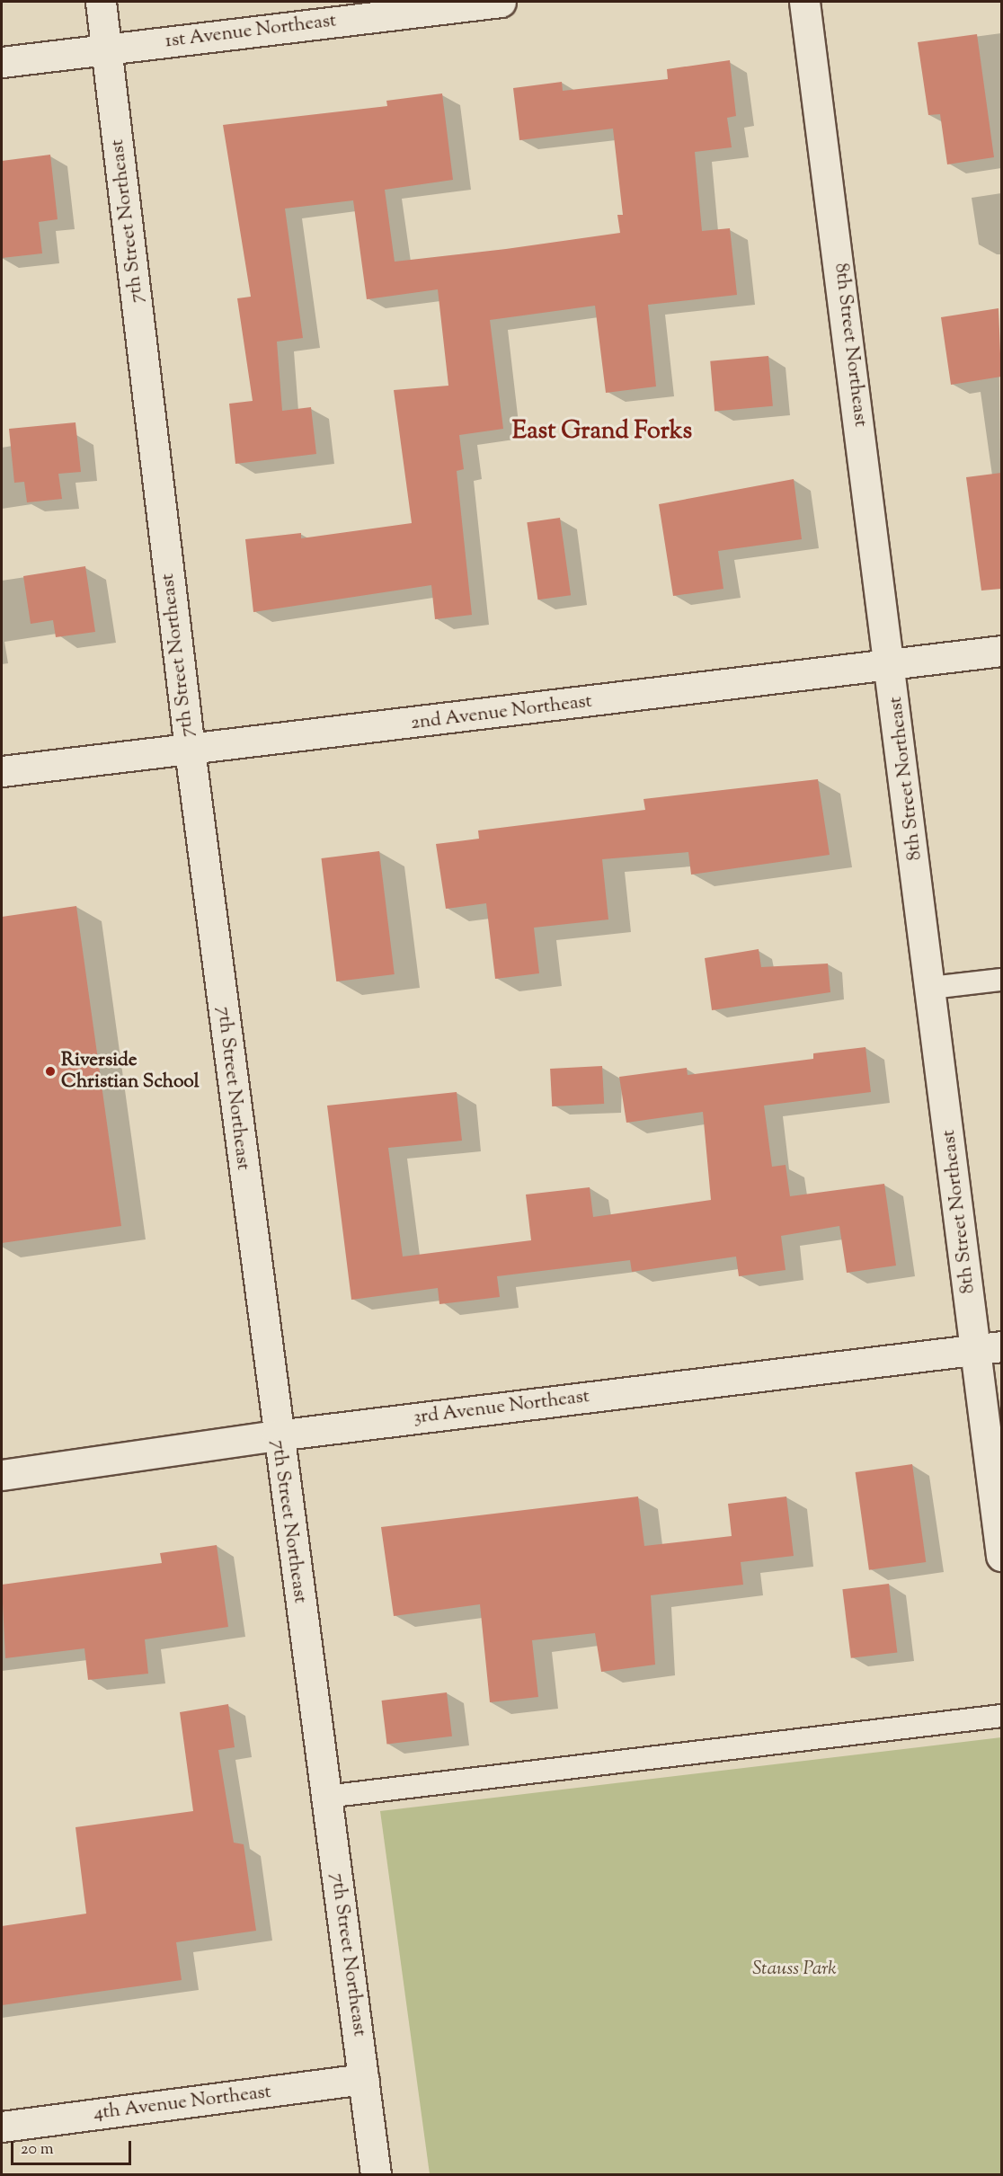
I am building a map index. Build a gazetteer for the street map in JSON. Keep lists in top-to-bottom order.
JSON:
{
  "streets": {
    "street": [
      "1st Avenue Northeast",
      "7th Street Northeast",
      "8th Street Northeast",
      "2nd Avenue Northeast",
      "3rd Avenue Northeast",
      "4th Avenue Northeast"
    ]
  },
  "crossings": [
    ["1st Avenue Northeast", "7th Street Northeast"],
    ["7th Street Northeast", "2nd Avenue Northeast"],
    ["7th Street Northeast", "3rd Avenue Northeast"],
    ["7th Street Northeast", "4th Avenue Northeast"],
    ["8th Street Northeast", "2nd Avenue Northeast"],
    ["8th Street Northeast", "3rd Avenue Northeast"]
  ],
  "districts": ["East Grand Forks"],
  "parks": ["Stauss Park"],
  "places": ["Riverside Christian School"],
  "scale_bar": "20 m"
}
